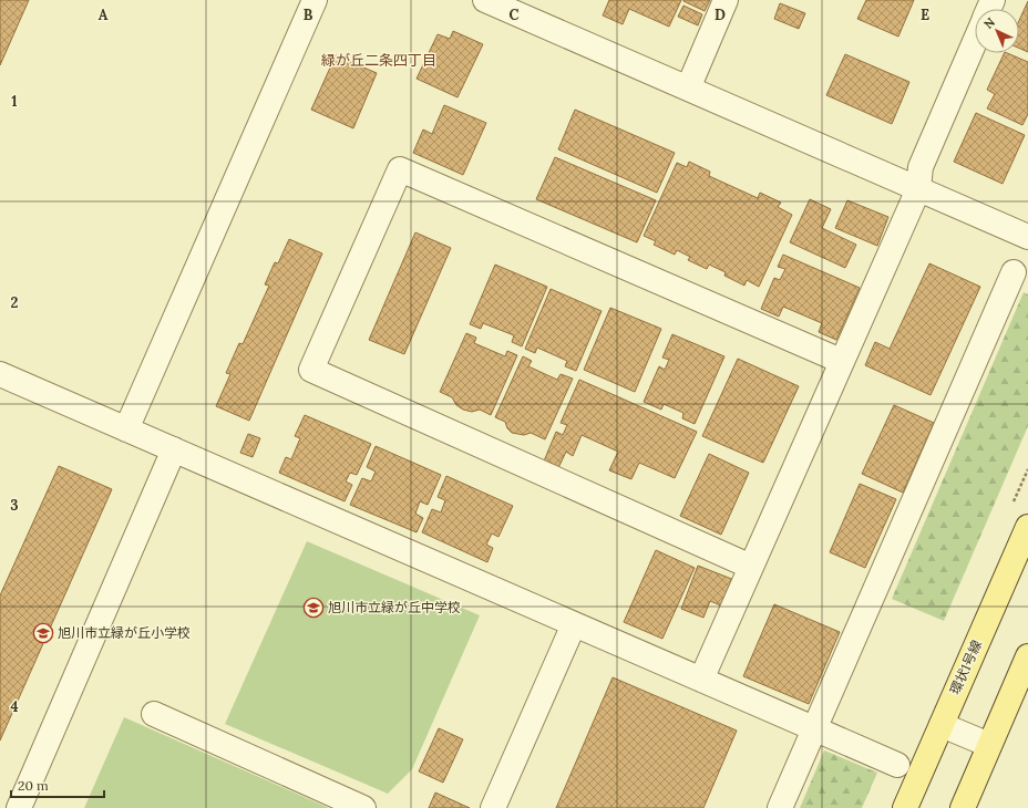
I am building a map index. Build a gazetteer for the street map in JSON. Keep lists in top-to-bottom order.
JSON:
{
  "streets": {
    "main road": ["環状1号線"]
  },
  "districts": ["緑が丘二条四丁目"],
  "places": {
    "school or university": ["旭川市立緑が丘中学校", "旭川市立緑が丘小学校"]
  },
  "scale_bar": "20 m",
  "north": "top left",
  "grid": {
    "columns": [
      "A",
      "B",
      "C",
      "D",
      "E"
    ],
    "rows": [
      "1",
      "2",
      "3",
      "4"
    ]
  }
}
